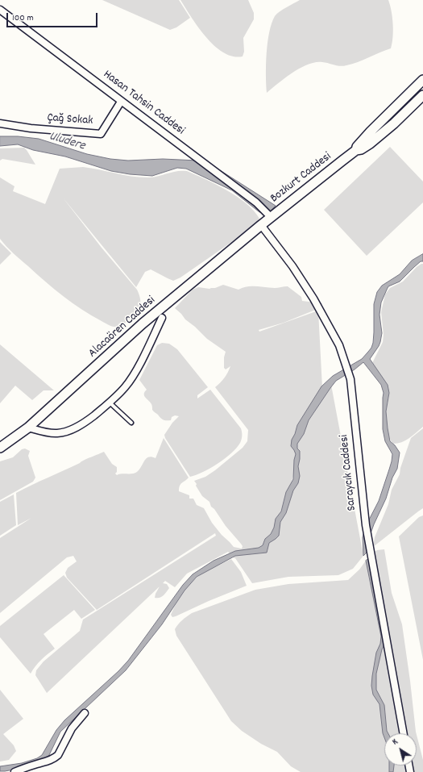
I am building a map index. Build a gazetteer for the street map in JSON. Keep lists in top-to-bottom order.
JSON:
{
  "streets": {
    "street": [
      "Hasan Tahsin Caddesi",
      "Çağ Sokak",
      "Bozkurt Caddesi",
      "Alacaören Caddesi",
      "Saraycık Caddesi"
    ]
  },
  "crossings": [
    ["Hasan Tahsin Caddesi", "Çağ Sokak"],
    ["Hasan Tahsin Caddesi", "Bozkurt Caddesi"],
    ["Bozkurt Caddesi", "Alacaören Caddesi"],
    ["Bozkurt Caddesi", "Saraycık Caddesi"],
    ["Alacaören Caddesi", "Saraycık Caddesi"]
  ],
  "water": ["Uludere"],
  "scale_bar": "100 m",
  "north": "top left"
}
